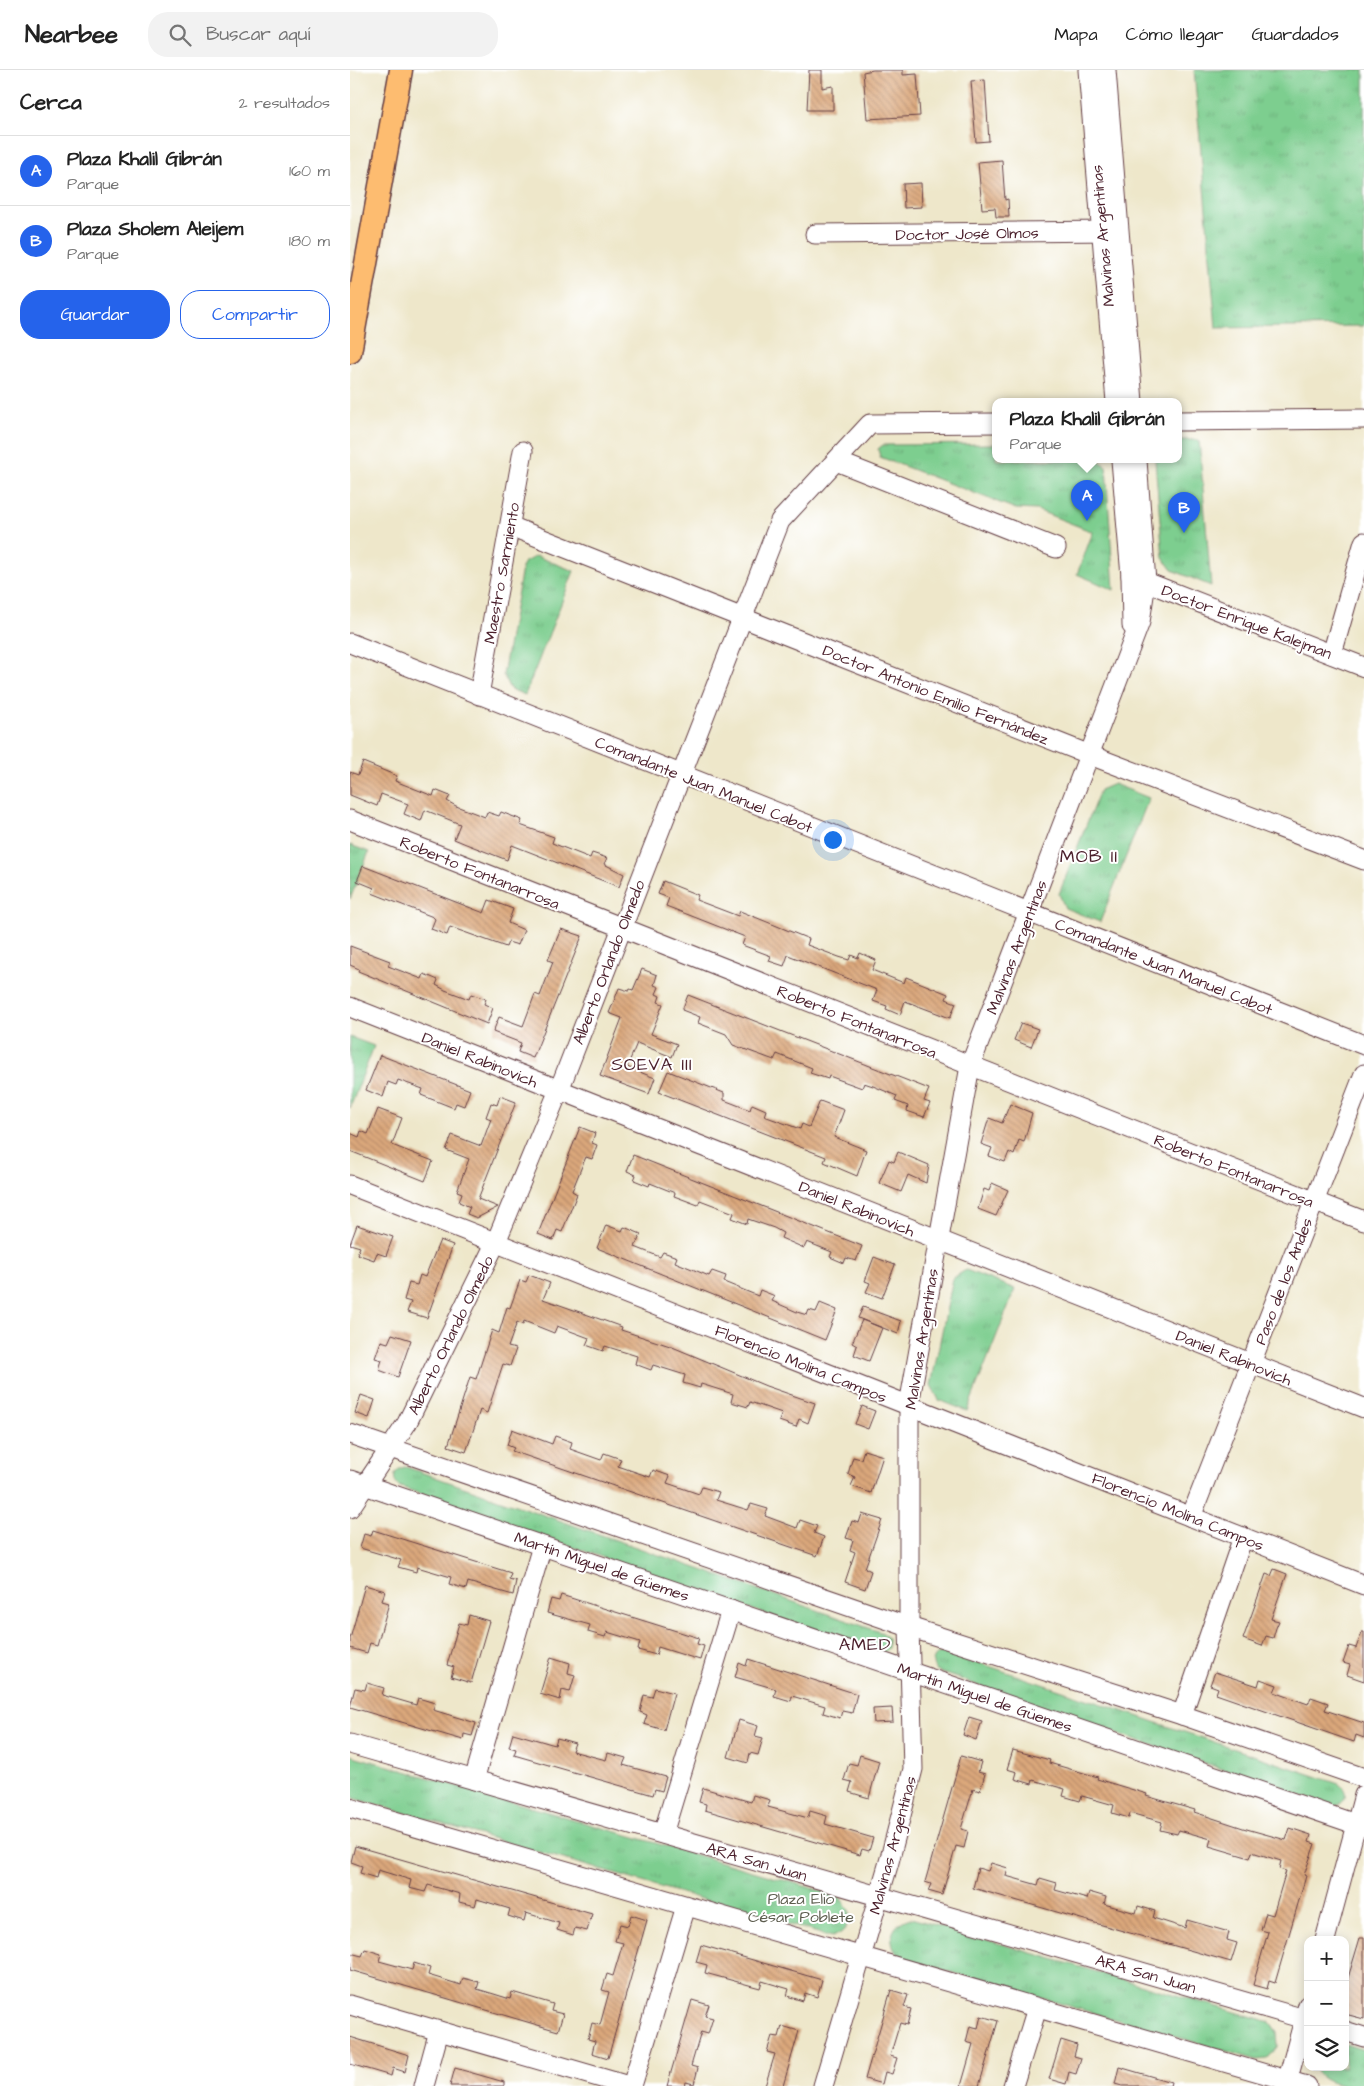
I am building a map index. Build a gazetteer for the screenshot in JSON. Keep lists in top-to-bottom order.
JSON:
{
  "streets": {
    "street": [
      "Doctor José Olmos",
      "Malvinas Argentinas",
      "Maestro Sarmiento",
      "Doctor Enrique Kalejman",
      "Doctor Antonio Emilio Fernández",
      "Comandante Juan Manuel Cabot",
      "Roberto Fontanarrosa",
      "Alberto Orlando Olmedo",
      "Daniel Rabinovich",
      "Paso de los Andes",
      "Florencio Molina Campos",
      "Martín Miguel de Güemes",
      "ARA San Juan"
    ]
  },
  "crossings": [
    ["Doctor José Olmos", "Malvinas Argentinas"],
    ["Malvinas Argentinas", "Doctor Enrique Kalejman"],
    ["Malvinas Argentinas", "Doctor Antonio Emilio Fernández"],
    ["Malvinas Argentinas", "Comandante Juan Manuel Cabot"],
    ["Malvinas Argentinas", "Roberto Fontanarrosa"],
    ["Malvinas Argentinas", "Daniel Rabinovich"],
    ["Malvinas Argentinas", "Florencio Molina Campos"],
    ["Malvinas Argentinas", "Martín Miguel de Güemes"],
    ["Malvinas Argentinas", "ARA San Juan"],
    ["Maestro Sarmiento", "Doctor Antonio Emilio Fernández"],
    ["Maestro Sarmiento", "Comandante Juan Manuel Cabot"],
    ["Doctor Antonio Emilio Fernández", "Alberto Orlando Olmedo"],
    ["Comandante Juan Manuel Cabot", "Alberto Orlando Olmedo"],
    ["Roberto Fontanarrosa", "Alberto Orlando Olmedo"],
    ["Roberto Fontanarrosa", "Paso de los Andes"],
    ["Alberto Orlando Olmedo", "Daniel Rabinovich"],
    ["Alberto Orlando Olmedo", "Florencio Molina Campos"],
    ["Alberto Orlando Olmedo", "Martín Miguel de Güemes"],
    ["Daniel Rabinovich", "Paso de los Andes"],
    ["Paso de los Andes", "Florencio Molina Campos"]
  ],
  "districts": ["MOB II", "SOEVA III", "AMED"],
  "parks": ["Plaza Elio César Poblete"],
  "page": {
    "header": "Nearbee",
    "search": "Buscar aquí",
    "nav": ["Mapa", "Cómo llegar", "Guardados"],
    "heading": ["Cerca", "2 resultados"],
    "list": [
      {
        "mark": "A",
        "name": "Plaza Khalil Gibrán",
        "note": "Parque",
        "value": "160 m"
      },
      {
        "mark": "B",
        "name": "Plaza Sholem Aleijem",
        "note": "Parque",
        "value": "180 m"
      }
    ],
    "buttons": ["Guardar", "Compartir"],
    "popup": ["Plaza Khalil Gibrán", "Parque"],
    "pins": ["A", "B"],
    "map_buttons": ["+", "−"]
  }
}
